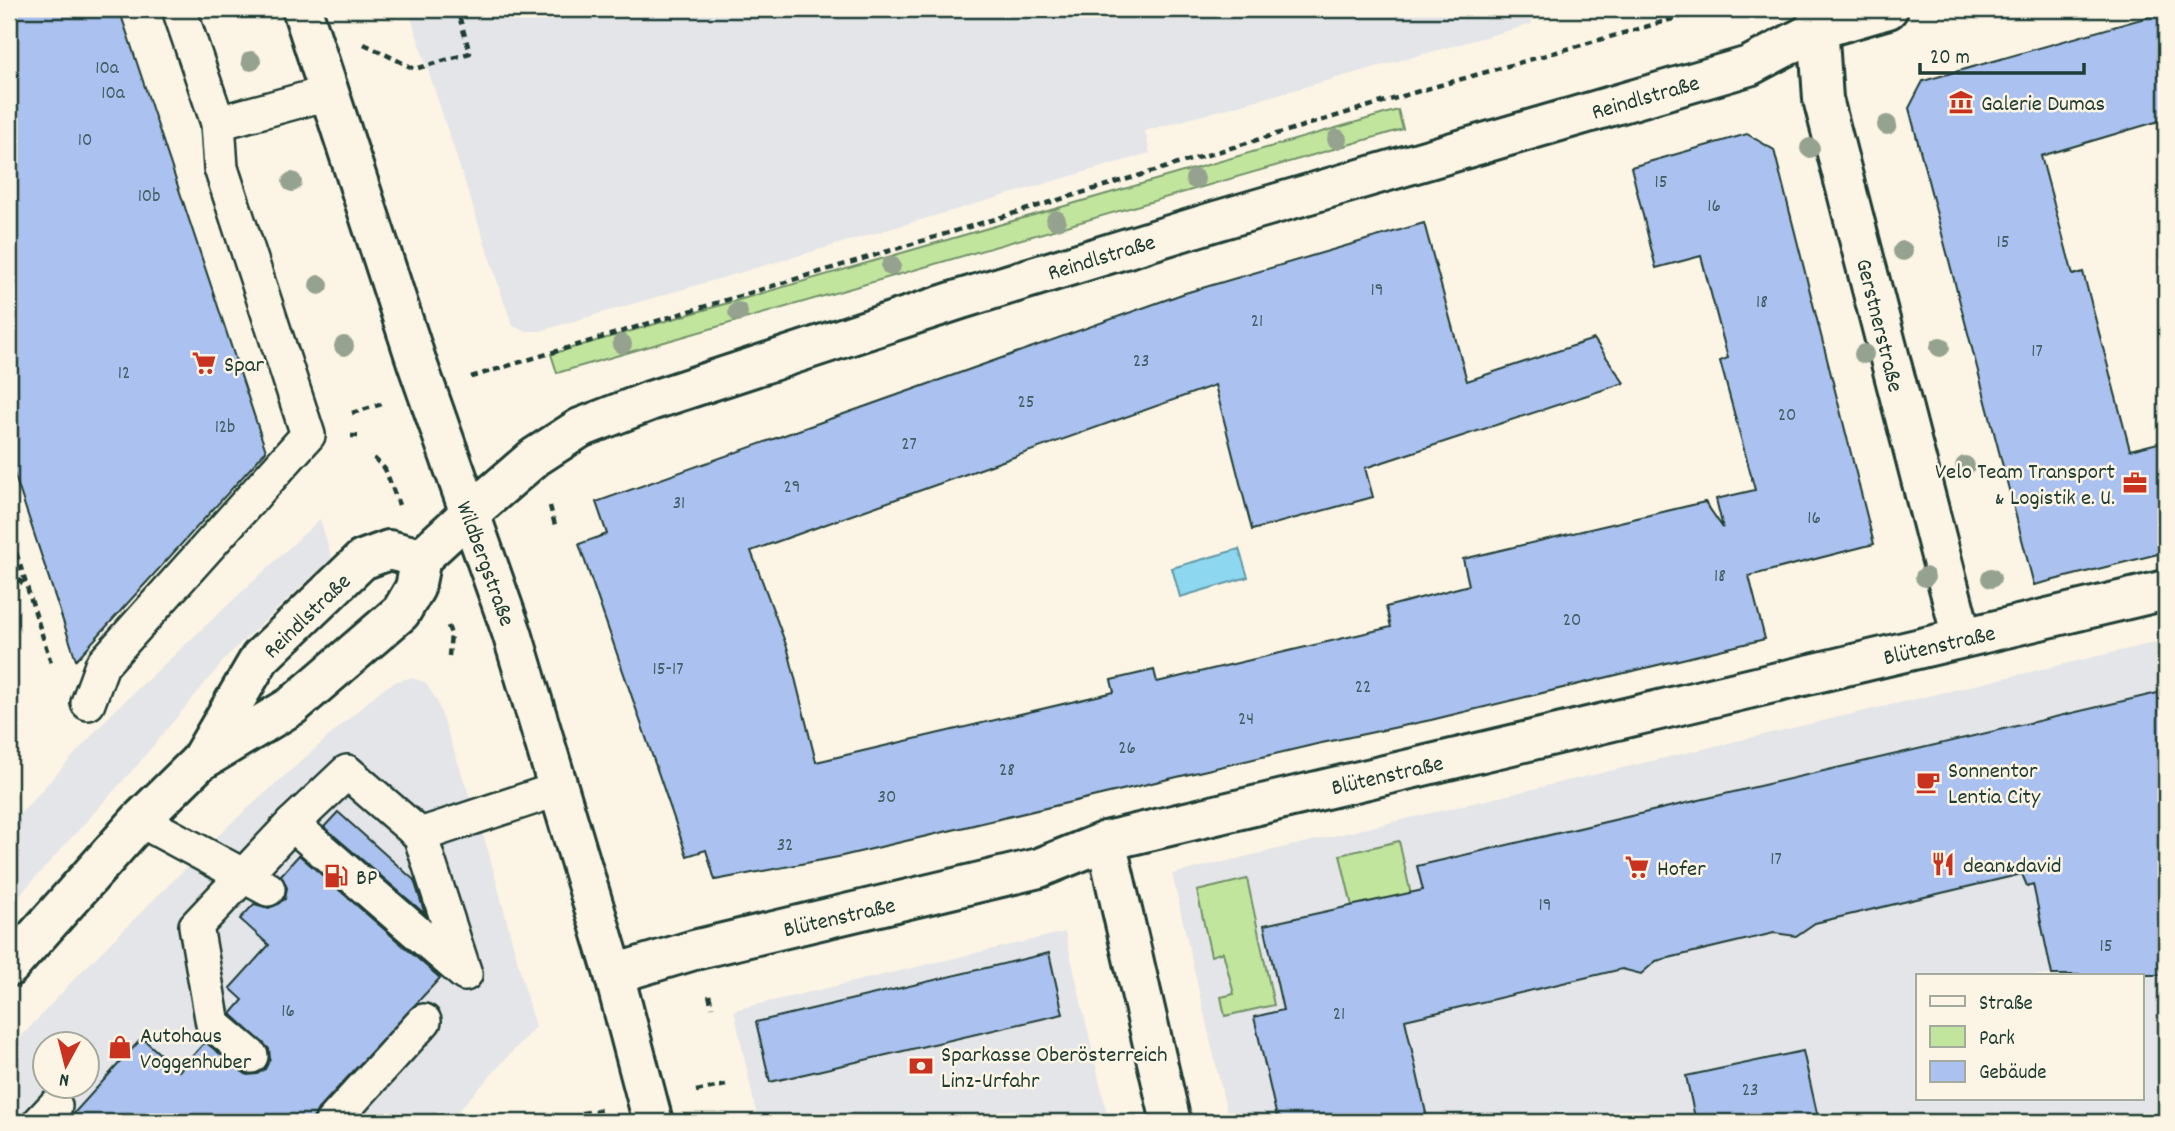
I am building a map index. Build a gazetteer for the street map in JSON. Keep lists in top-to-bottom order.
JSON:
{
  "streets": {
    "street": [
      "Reindlstraße",
      "Gerstnerstraße",
      "Wildbergstraße",
      "Blütenstraße"
    ]
  },
  "crossings": [
    ["Reindlstraße", "Gerstnerstraße"],
    ["Reindlstraße", "Wildbergstraße"],
    ["Gerstnerstraße", "Blütenstraße"],
    ["Wildbergstraße", "Blütenstraße"]
  ],
  "places": {
    "museum": ["Galerie Dumas"],
    "supermarket": ["Spar", "Hofer"],
    "office": ["Velo Team Transport & Logistik e. U."],
    "cafe": ["Sonnentor Lentia City"],
    "restaurant": ["dean&david"],
    "fuel station": ["BP"],
    "shop": ["Autohaus Voggenhuber"],
    "bank": ["Sparkasse Oberösterreich Linz-Urfahr"]
  },
  "house_numbers": [
    "10a",
    "10a",
    "10",
    "15",
    "10b",
    "16",
    "15",
    "19",
    "18",
    "21",
    "17",
    "23",
    "12",
    "25",
    "20",
    "12b",
    "27",
    "29",
    "31",
    "16",
    "18",
    "20",
    "15-17",
    "22",
    "24",
    "26",
    "28",
    "30",
    "32",
    "17",
    "19",
    "15",
    "16",
    "21",
    "23"
  ],
  "legend": ["Straße", "Park", "Gebäude"],
  "scale_bar": "20 m",
  "north": "bottom"
}
